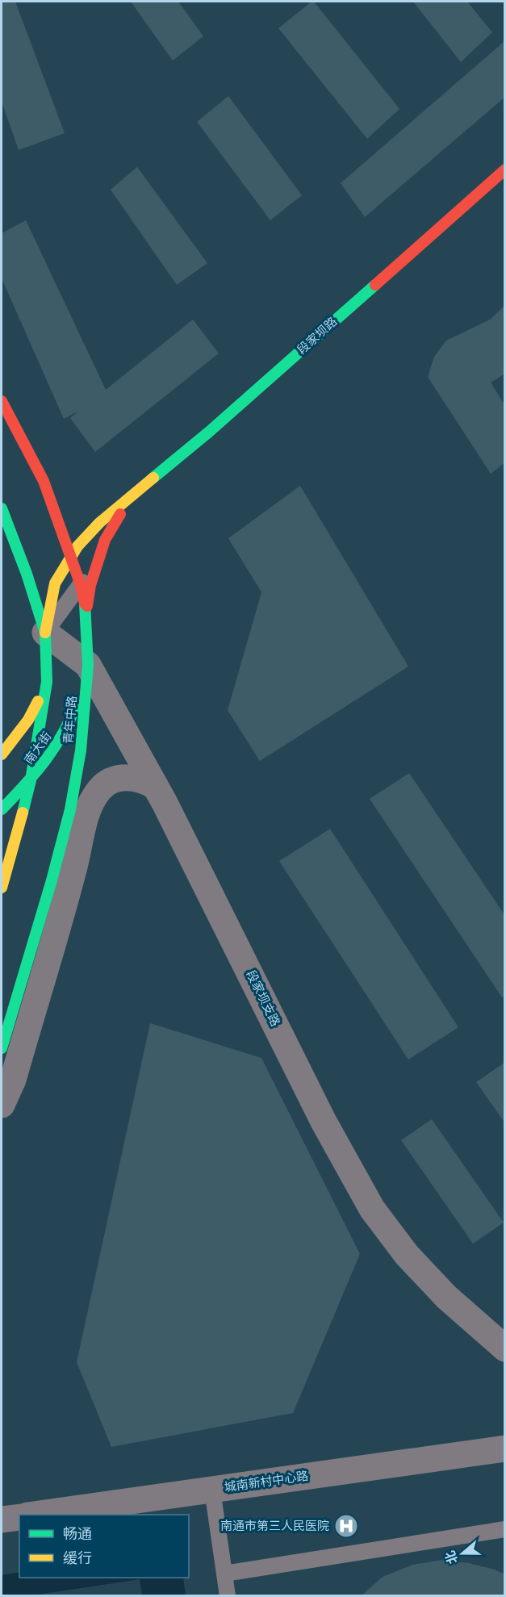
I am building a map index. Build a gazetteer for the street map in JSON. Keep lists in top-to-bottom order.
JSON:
{
  "streets": {
    "main road": ["段家坝路", "青年中路", "南大街"],
    "street": ["段家坝支路", "城南新村中心路"]
  },
  "crossings": [
    ["段家坝路", "青年中路"],
    ["段家坝路", "段家坝支路"],
    ["青年中路", "南大街"],
    ["青年中路", "段家坝支路"],
    ["南大街", "段家坝支路"]
  ],
  "places": {
    "hospital": ["南通市第三人民医院"]
  },
  "legend": ["畅通", "缓行"],
  "north": "left"
}
